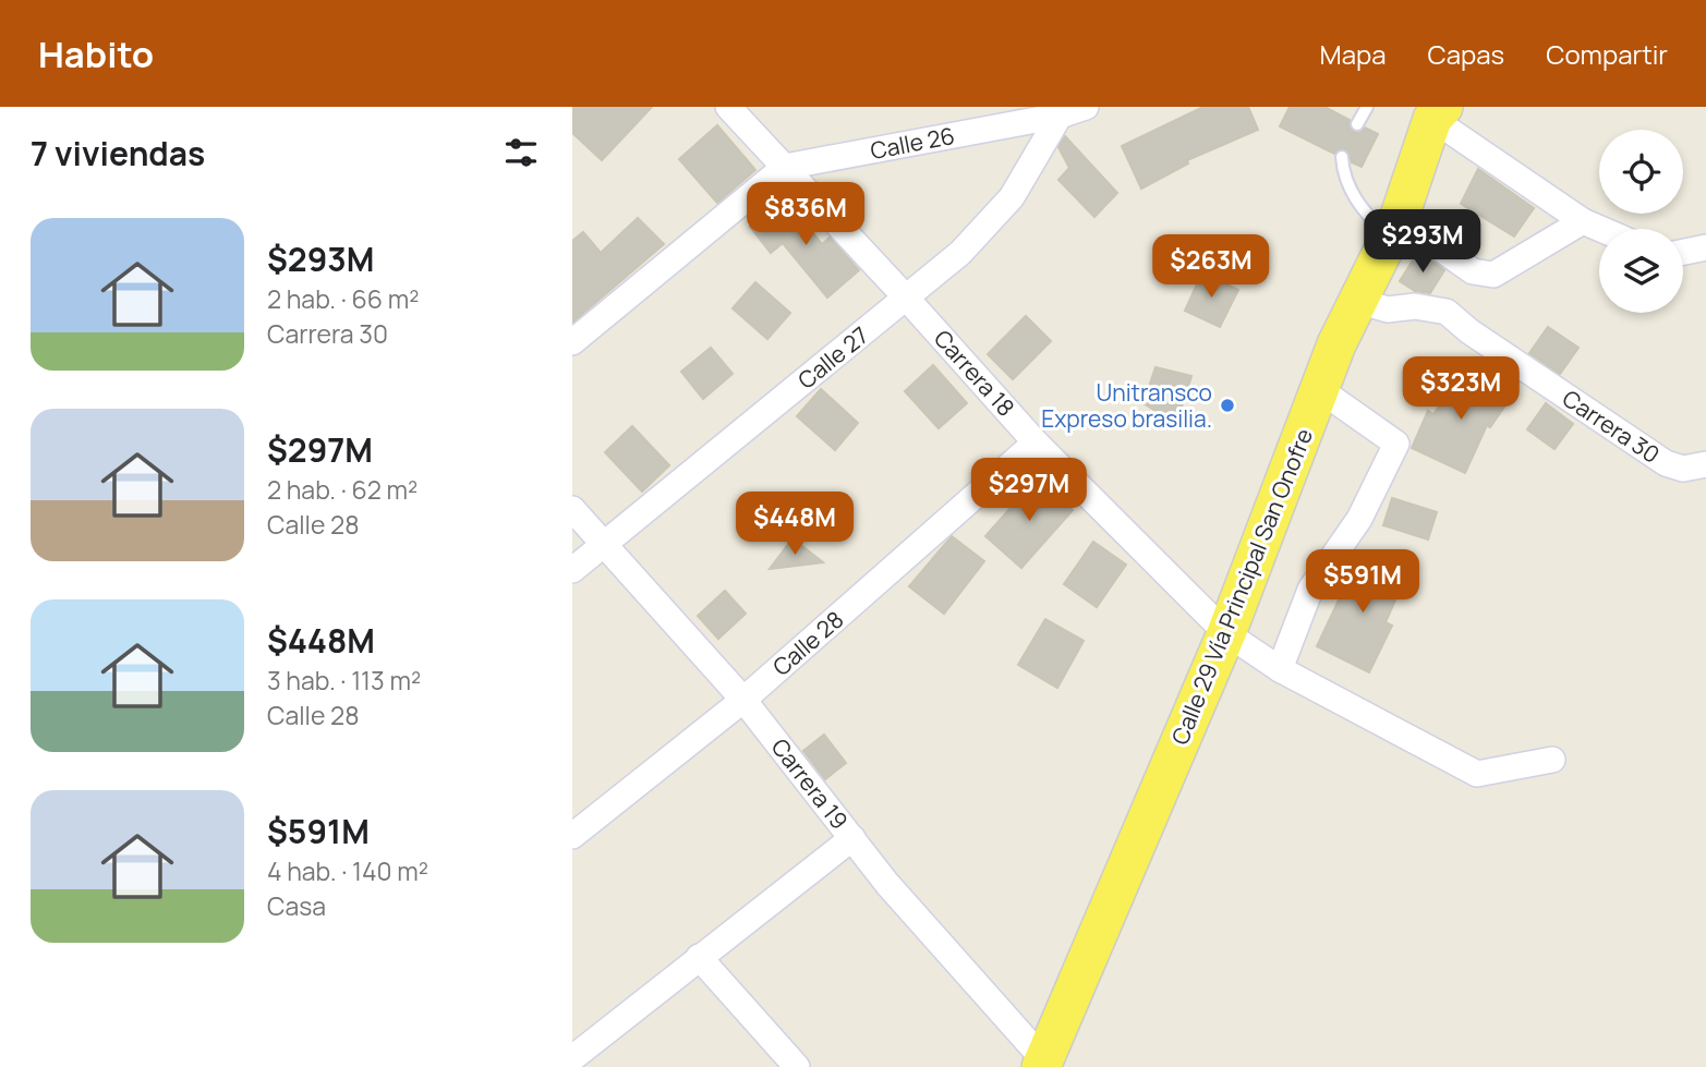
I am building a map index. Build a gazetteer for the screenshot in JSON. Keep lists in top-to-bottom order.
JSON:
{
  "streets": {
    "main road": ["Calle 29 Vía Principal San Onofre"],
    "street": [
      "Calle 26",
      "Calle 27",
      "Carrera 18",
      "Carrera 30",
      "Calle 28",
      "Carrera 19"
    ]
  },
  "crossings": [
    ["Calle 26", "Calle 27"],
    ["Calle 26", "Carrera 18"],
    ["Calle 27", "Carrera 18"],
    ["Calle 27", "Carrera 19"],
    ["Carrera 18", "Calle 29 Vía Principal San Onofre"],
    ["Carrera 18", "Calle 28"],
    ["Carrera 30", "Calle 29 Vía Principal San Onofre"],
    ["Calle 29 Vía Principal San Onofre", "Carrera 19"],
    ["Calle 28", "Carrera 19"]
  ],
  "places": ["Unitransco Expreso brasilia."],
  "page": {
    "header": "Habito",
    "nav": ["Mapa", "Capas", "Compartir"],
    "heading": "7 viviendas",
    "price": [
      "$836M",
      "$293M",
      "$263M",
      "$323M",
      "$297M",
      "$448M",
      "$591M"
    ],
    "list": [
      {
        "name": "$293M",
        "note": "2 hab. · 66 m² · Carrera 30"
      },
      {
        "name": "$297M",
        "note": "2 hab. · 62 m² · Calle 28"
      },
      {
        "name": "$448M",
        "note": "3 hab. · 113 m² · Calle 28"
      },
      {
        "name": "$591M",
        "note": "4 hab. · 140 m² · Casa"
      }
    ]
  }
}
